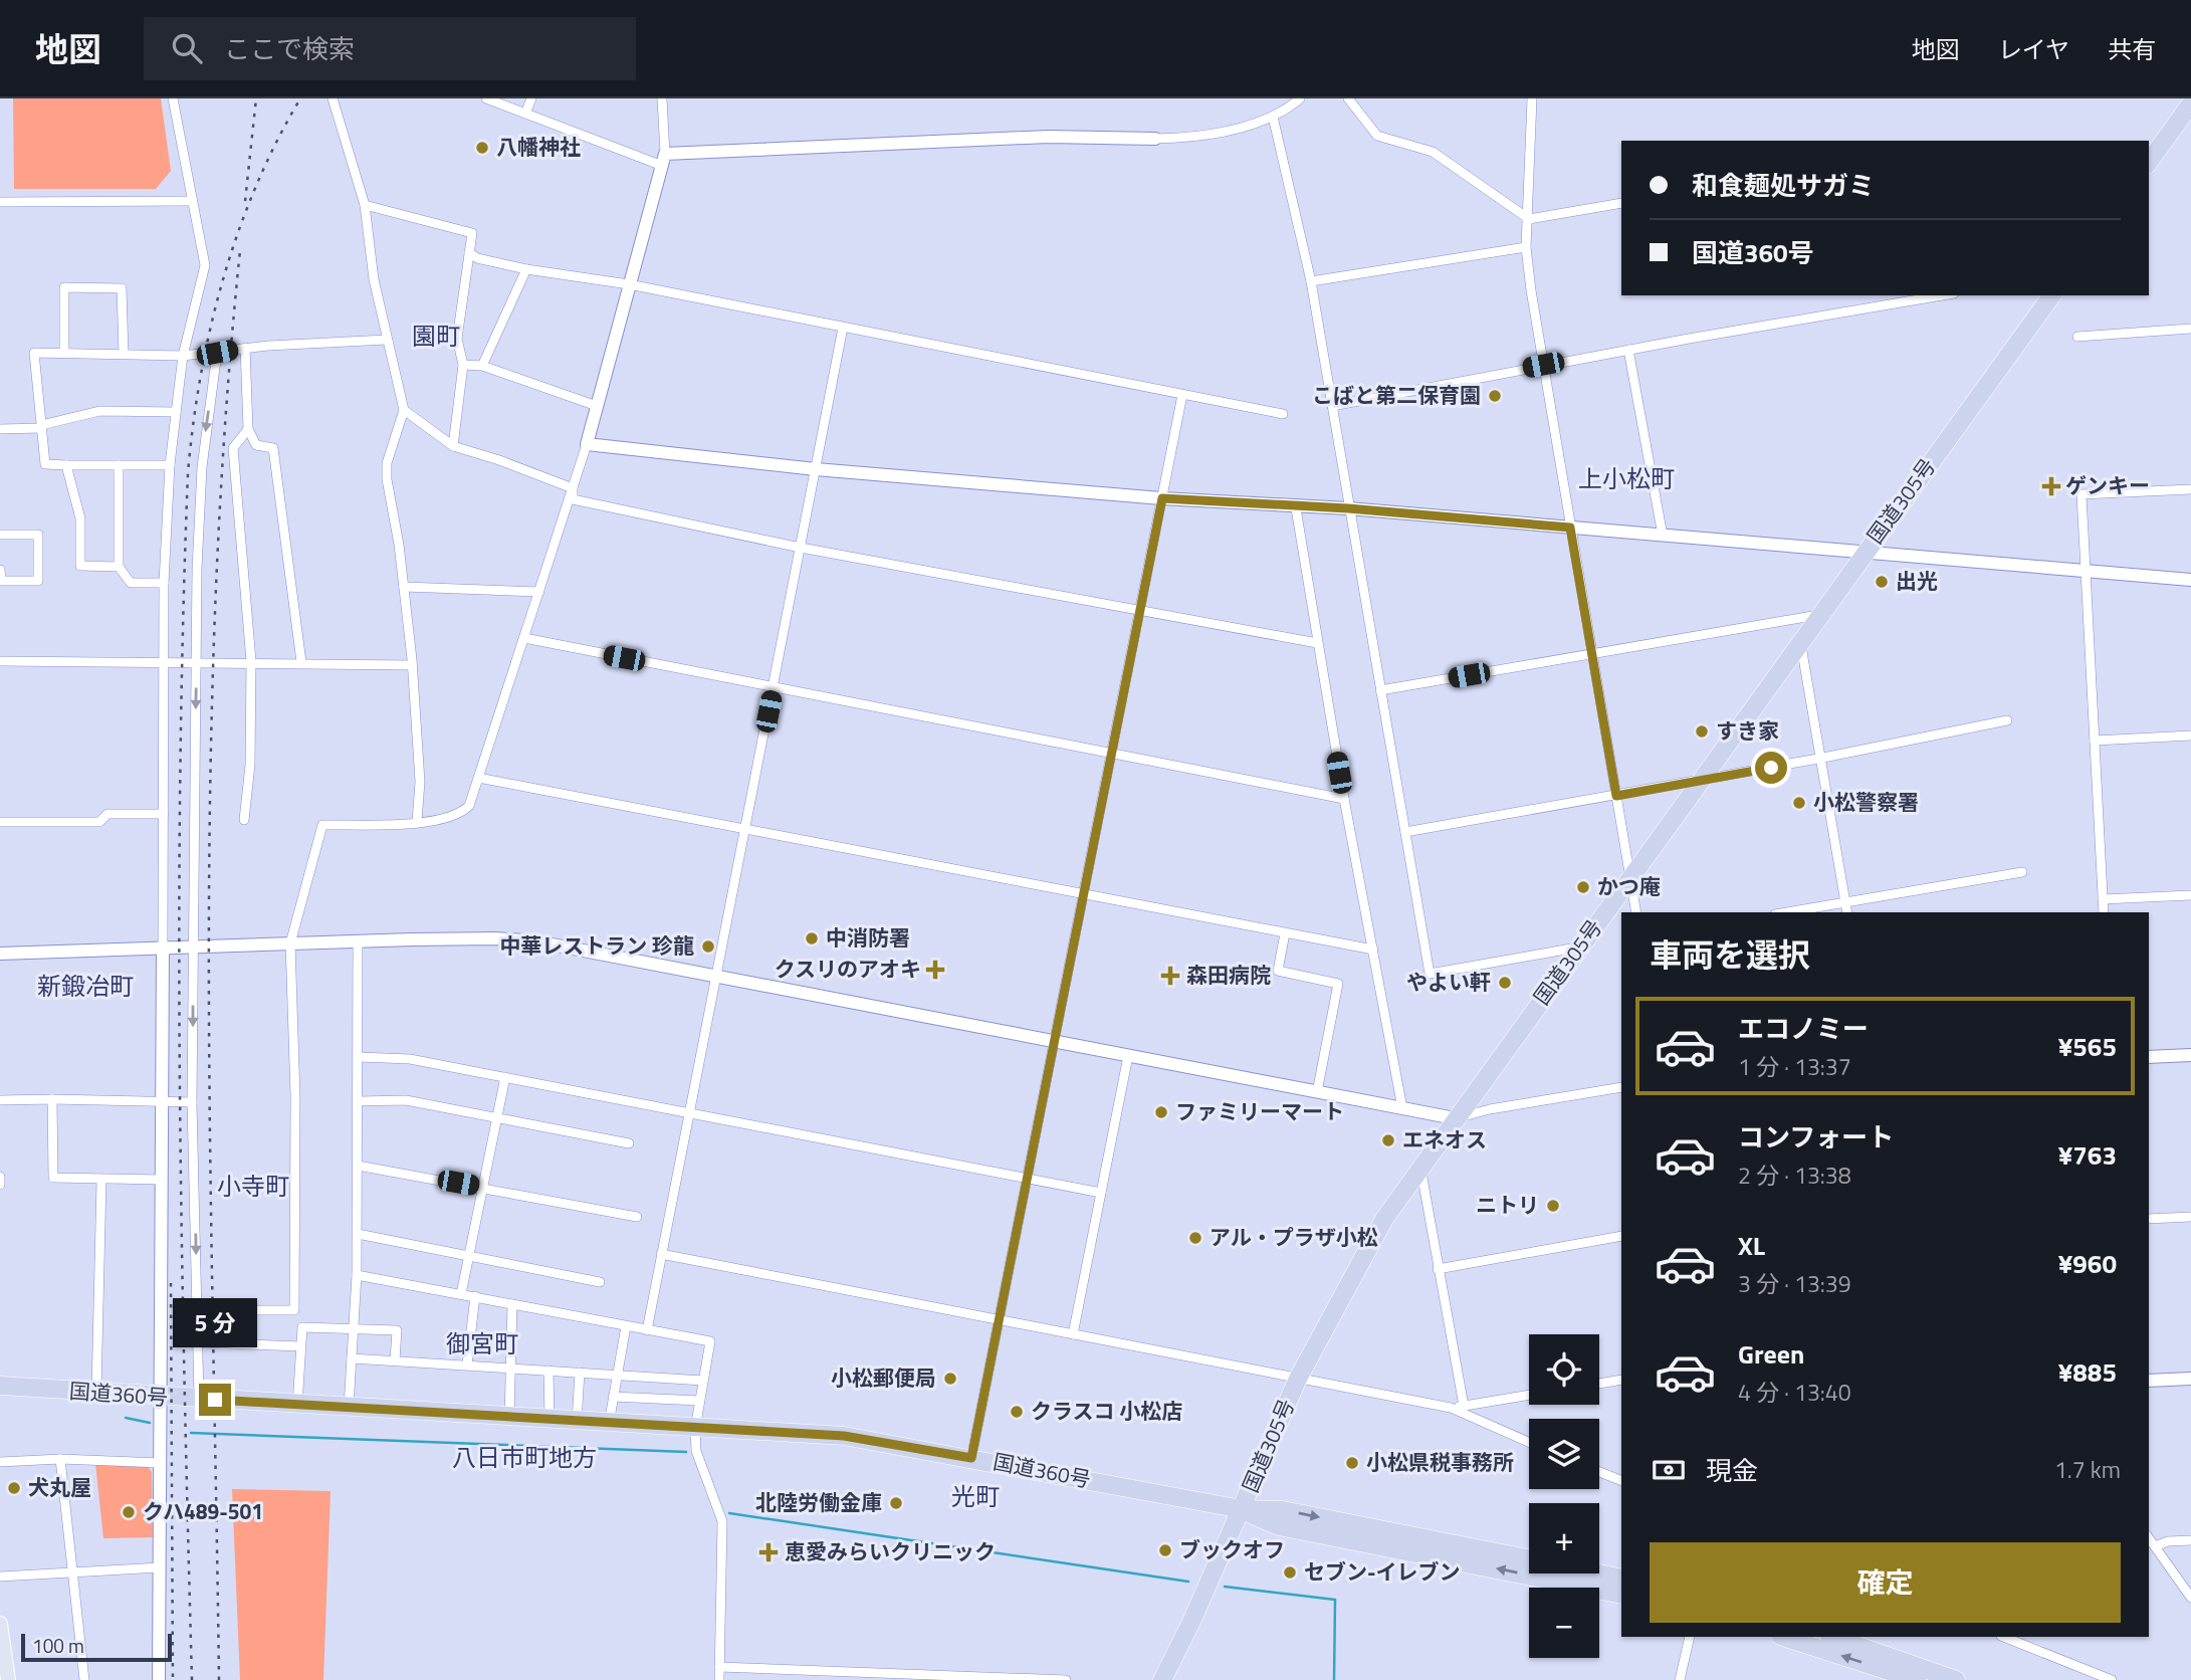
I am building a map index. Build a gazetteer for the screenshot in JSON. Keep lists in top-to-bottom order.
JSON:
{
  "streets": {
    "highway": ["国道305号", "国道360号"]
  },
  "crossings": [
    ["国道305号", "国道360号"]
  ],
  "districts": [
    "園町",
    "上小松町",
    "新鍛冶町",
    "小寺町",
    "御宮町",
    "八日市町地方",
    "光町"
  ],
  "places": {
    "other": [
      "八幡神社",
      "こばと第二保育園",
      "出光",
      "すき家",
      "小松警察署",
      "かつ庵",
      "中消防署",
      "中華レストラン 珍龍",
      "やよい軒",
      "ファミリーマート",
      "エネオス",
      "ニトリ",
      "アル・プラザ小松",
      "小松郵便局",
      "クラスコ 小松店",
      "小松県税事務所",
      "犬丸屋",
      "北陸労働金庫",
      "クハ489-501",
      "ブックオフ",
      "セブン-イレブン"
    ],
    "health": [
      "ゲンキー",
      "クスリのアオキ",
      "森田病院",
      "恵愛みらいクリニック"
    ]
  },
  "scale_bar": "100 m",
  "page": {
    "header": "地図",
    "search": "ここで検索",
    "nav": ["地図", "レイヤ", "共有"],
    "banner": ["和食麺処サガミ", "国道360号"],
    "heading": "車両を選択",
    "list": [
      {
        "name": "エコノミー",
        "note": "1 分 · 13:37",
        "value": "¥565"
      },
      {
        "name": "コンフォート",
        "note": "2 分 · 13:38",
        "value": "¥763"
      },
      {
        "name": "XL",
        "note": "3 分 · 13:39",
        "value": "¥960"
      },
      {
        "name": "Green",
        "note": "4 分 · 13:40",
        "value": "¥885"
      }
    ],
    "bubble": "5 分",
    "map_buttons": ["+", "−"],
    "pay": ["現金", "1.7 km"],
    "buttons": "確定",
    "scale": "100 m"
  }
}
